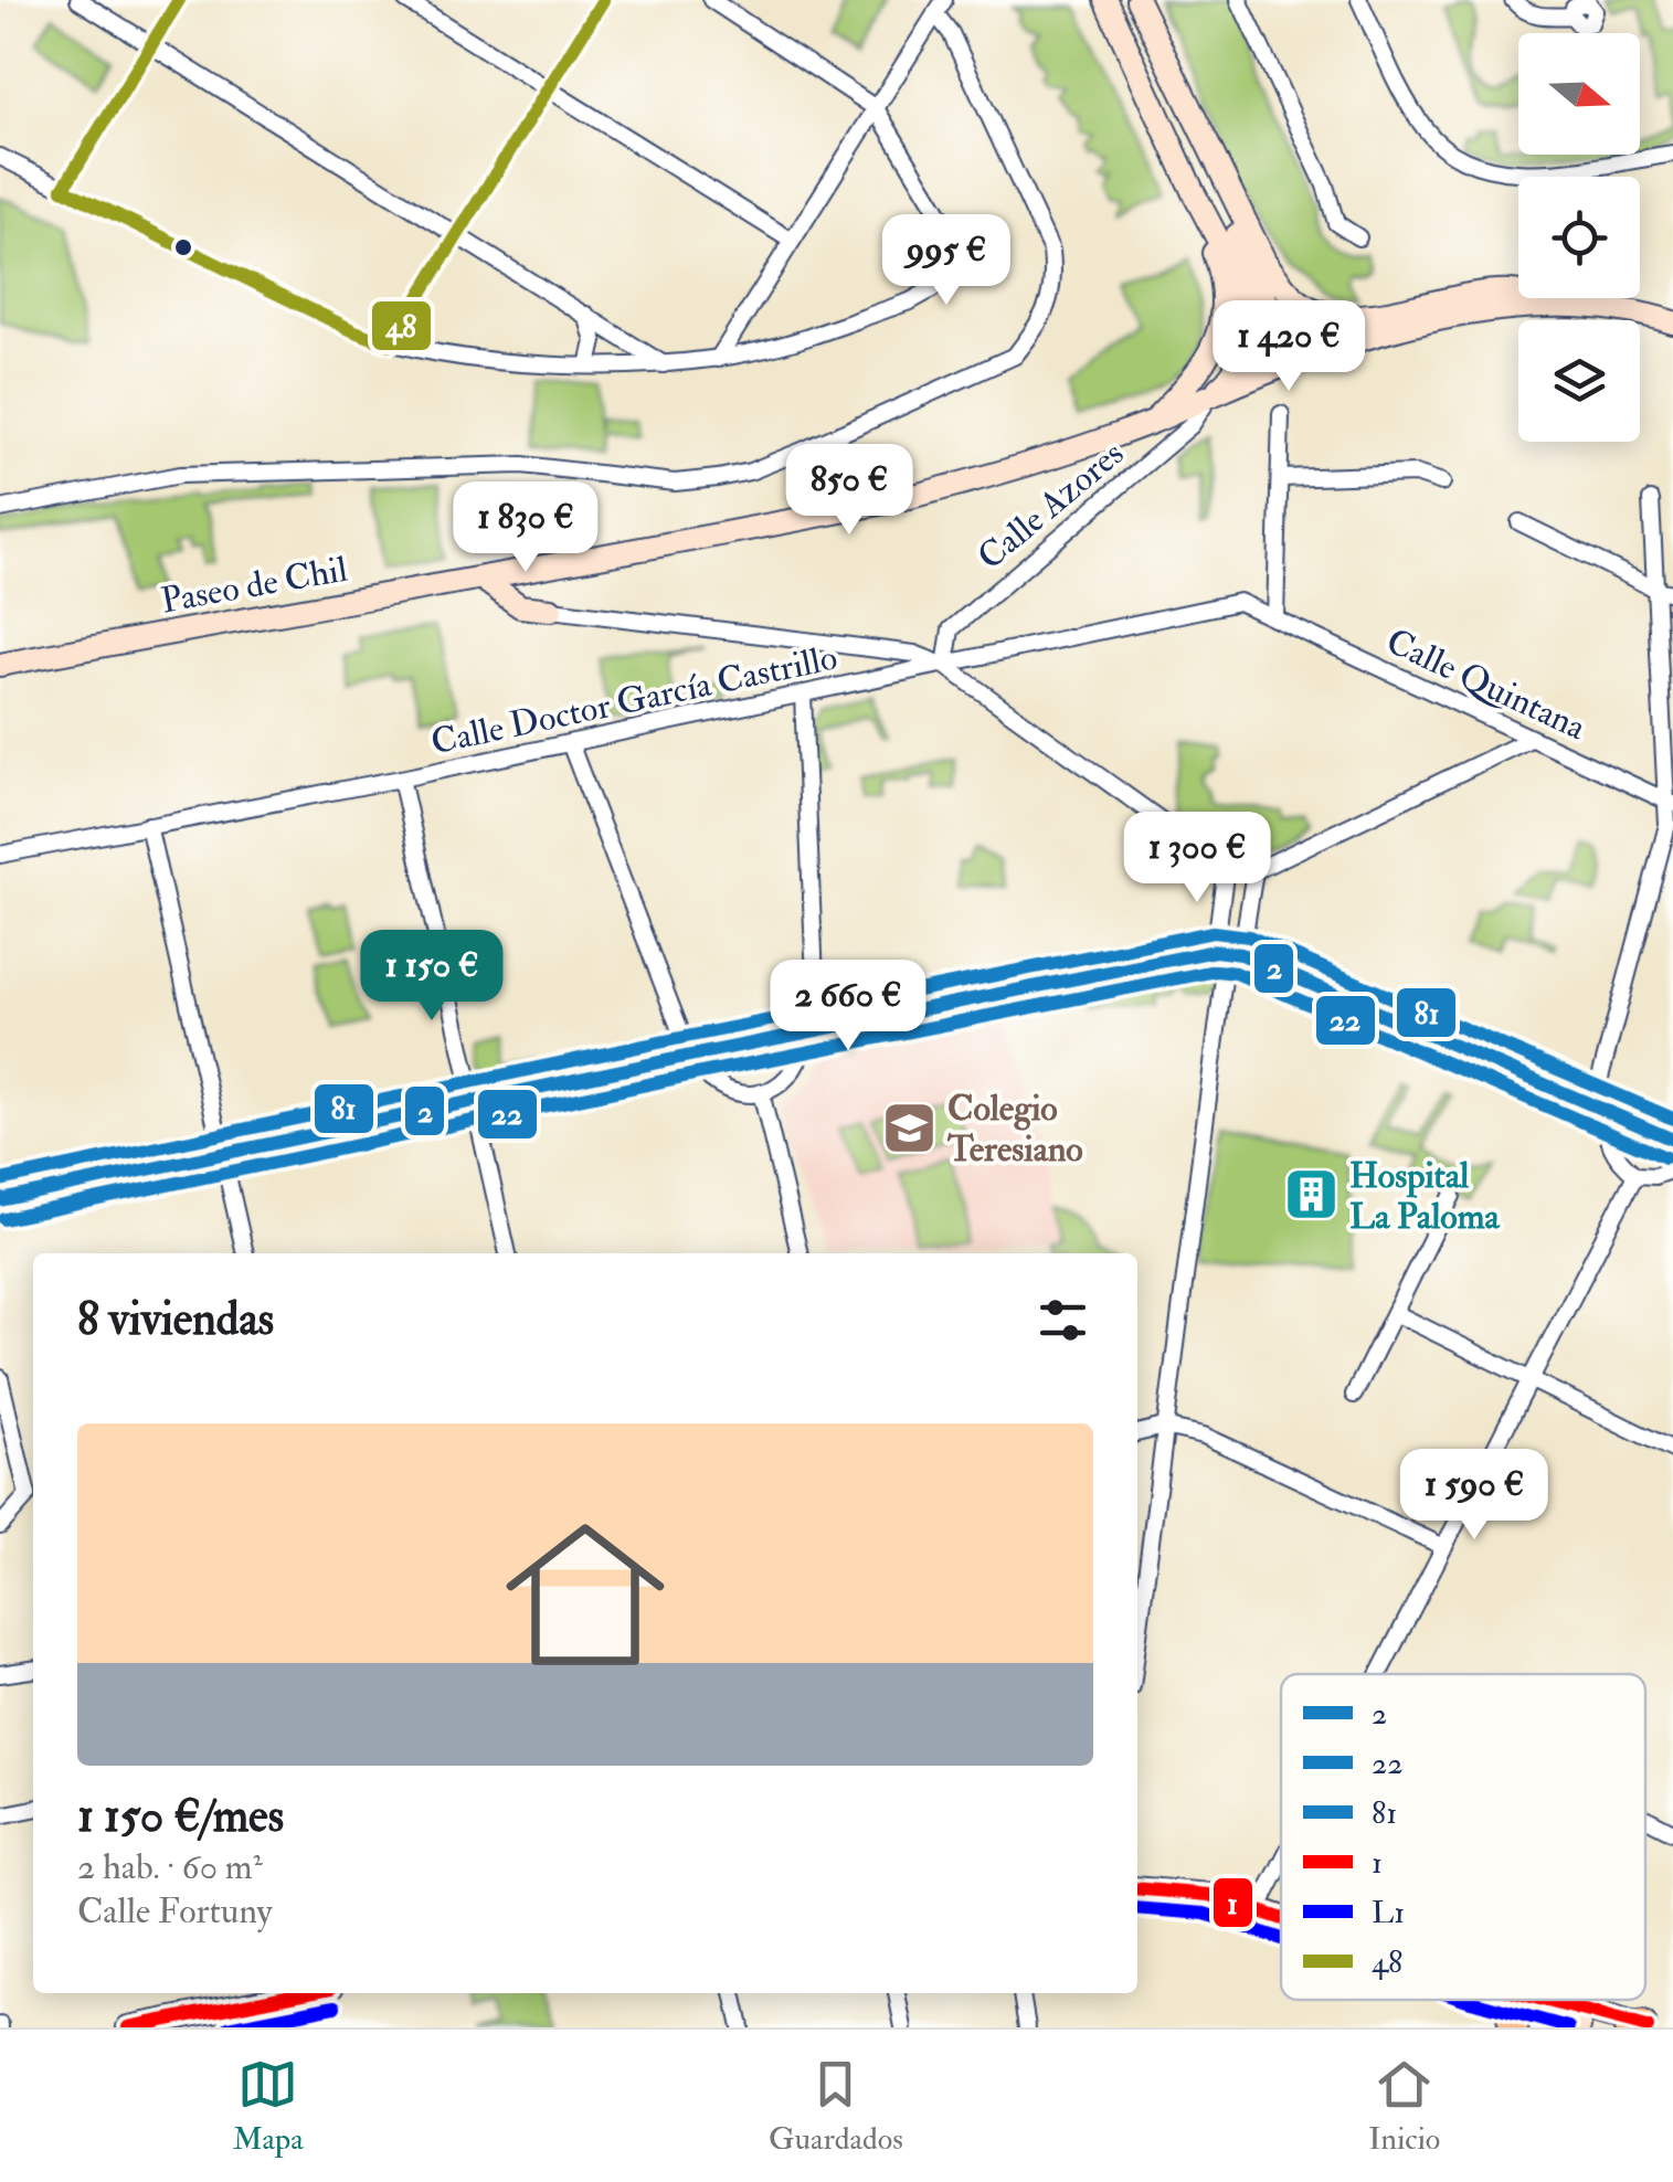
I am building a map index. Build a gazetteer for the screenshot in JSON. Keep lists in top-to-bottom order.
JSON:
{
  "streets": {
    "street": [
      "Calle Azores",
      "Paseo de Chil",
      "Calle Quintana",
      "Calle Doctor García Castrillo"
    ]
  },
  "crossings": [
    ["Calle Azores", "Paseo de Chil"],
    ["Calle Azores", "Calle Doctor García Castrillo"],
    ["Calle Quintana", "Calle Doctor García Castrillo"]
  ],
  "places": {
    "school or university": ["Colegio Teresiano"],
    "building": ["Hospital La Paloma"]
  },
  "lines": [
    "transit line 48",
    "transit line 81",
    "transit line 2",
    "transit line 22",
    "transit line 1",
    "transit line L1"
  ],
  "legend": [
    "2",
    "22",
    "81",
    "1",
    "L1",
    "48"
  ],
  "north": "right",
  "page": {
    "price": [
      "995 €",
      "1 420 €",
      "850 €",
      "1 830 €",
      "1 300 €",
      "1 150 €",
      "2 660 €",
      "1 590 €"
    ],
    "heading": "8 viviendas",
    "list": [
      {
        "name": "1 150 €/mes",
        "note": "2 hab. · 60 m² · Calle Fortuny"
      }
    ],
    "tabs": ["Mapa", "Guardados", "Inicio"]
  }
}
